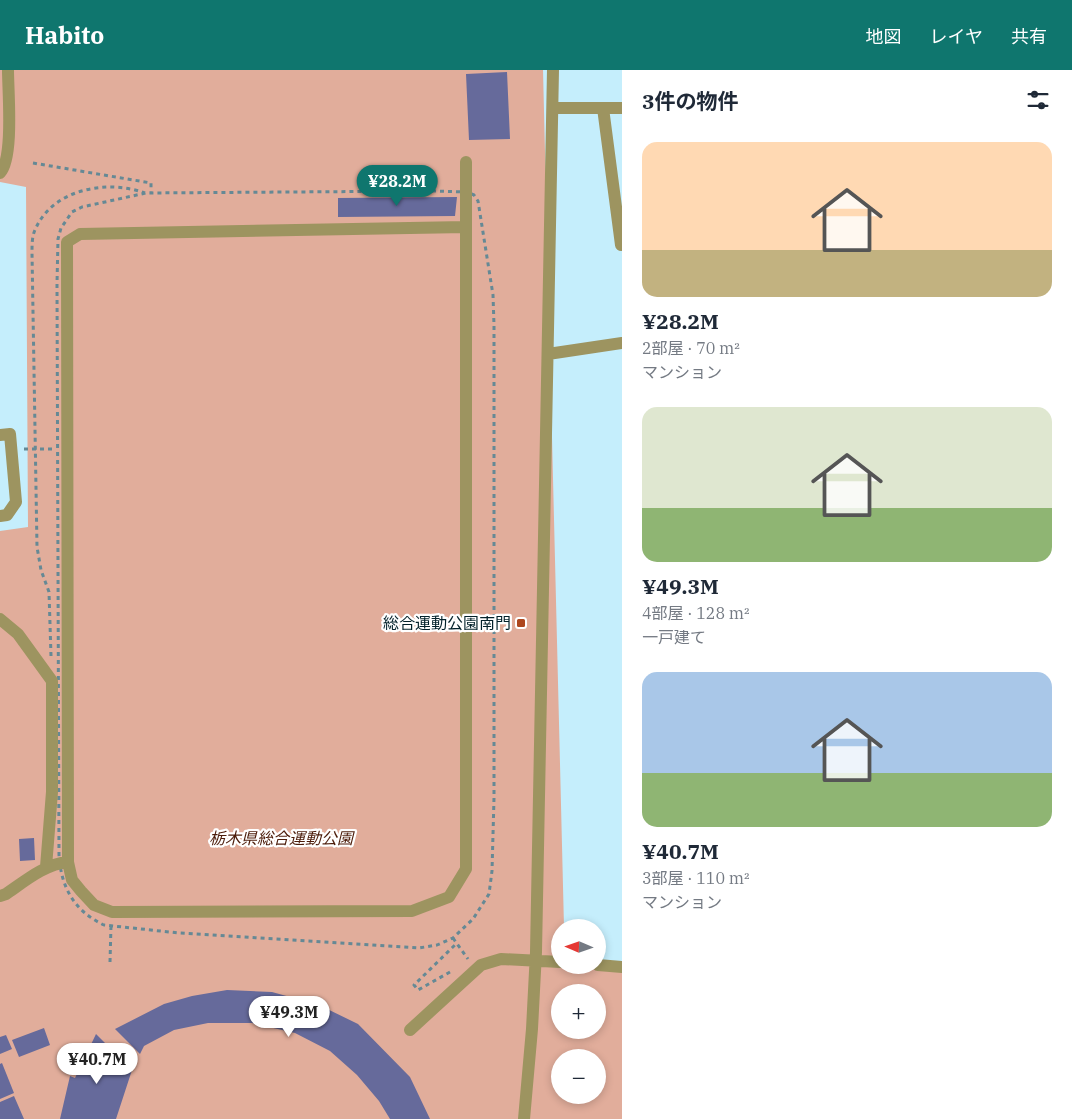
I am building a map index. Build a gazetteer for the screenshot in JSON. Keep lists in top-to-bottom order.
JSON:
{
  "parks": ["栃木県総合運動公園"],
  "places": {
    "transit": ["総合運動公園南門"]
  },
  "north": "left",
  "page": {
    "header": "Habito",
    "nav": ["地図", "レイヤ", "共有"],
    "heading": "3件の物件",
    "list": [
      {
        "name": "¥28.2M",
        "note": "2部屋 · 70 m² · マンション"
      },
      {
        "name": "¥49.3M",
        "note": "4部屋 · 128 m² · 一戸建て"
      },
      {
        "name": "¥40.7M",
        "note": "3部屋 · 110 m² · マンション"
      }
    ],
    "price": ["¥28.2M", "¥49.3M", "¥40.7M"],
    "map_buttons": ["+", "−"]
  }
}
